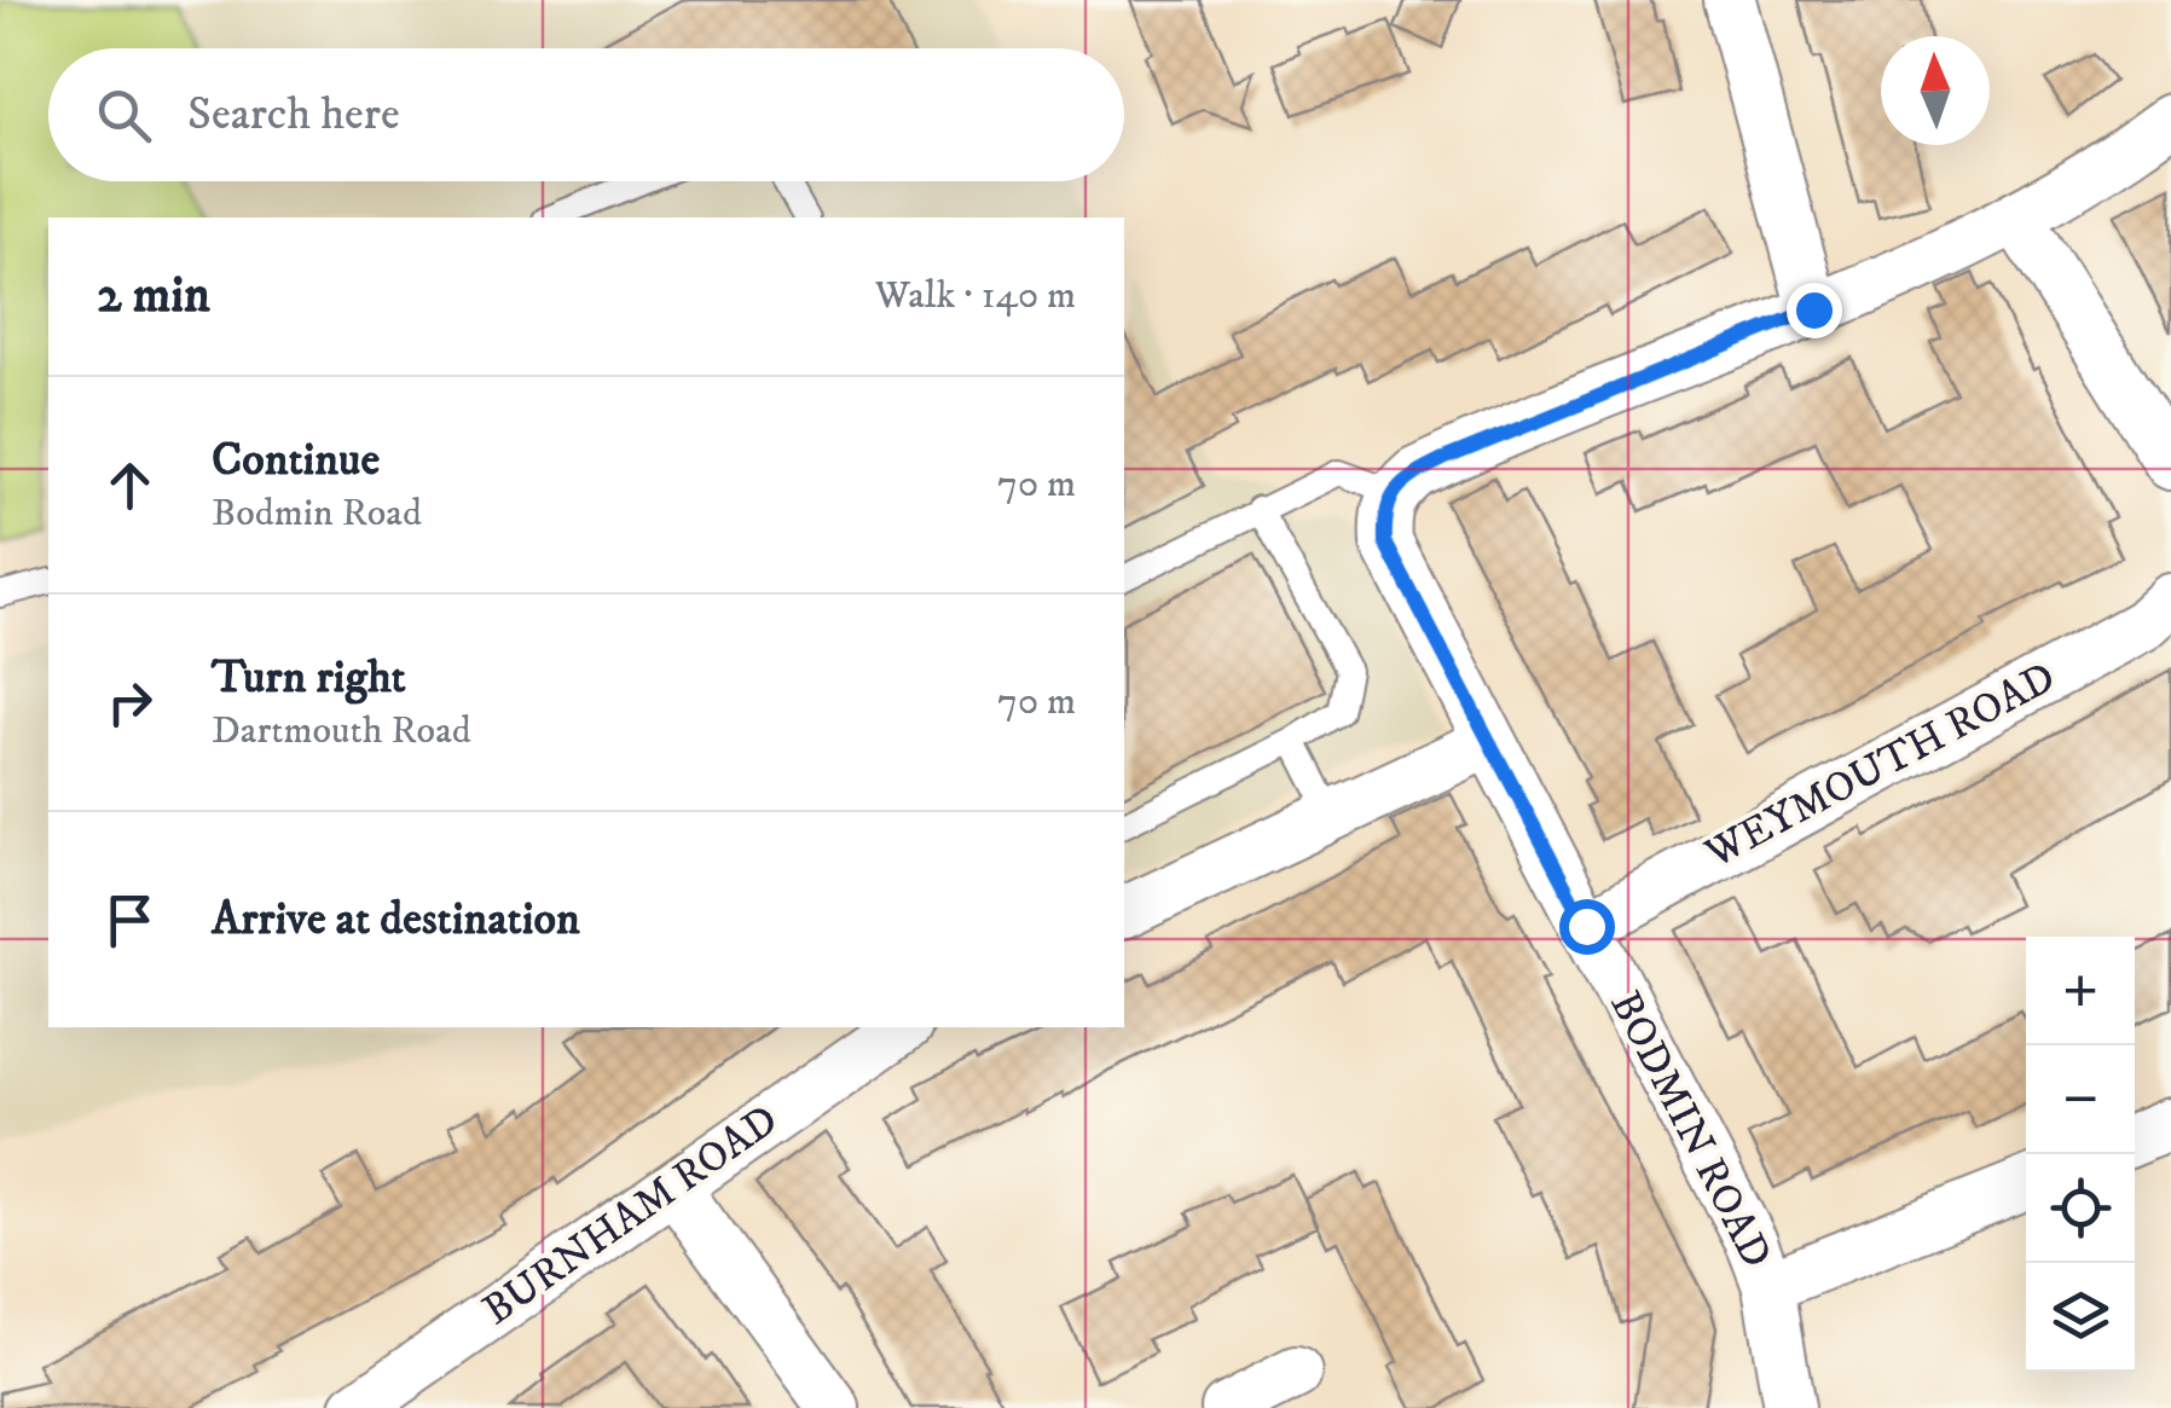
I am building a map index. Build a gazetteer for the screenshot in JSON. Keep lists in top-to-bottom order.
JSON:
{
  "streets": {
    "street": ["WEYMOUTH ROAD", "BODMIN ROAD", "BURNHAM ROAD"]
  },
  "crossings": [
    ["WEYMOUTH ROAD", "BODMIN ROAD"]
  ],
  "north": "top",
  "page": {
    "search": "Search here",
    "heading": ["2 min", "Walk · 140 m"],
    "list": [
      ["Continue", "Bodmin Road", "70 m"],
      ["Turn right", "Dartmouth Road", "70 m"],
      "Arrive at destination"
    ],
    "map_buttons": ["+", "−"]
  }
}
